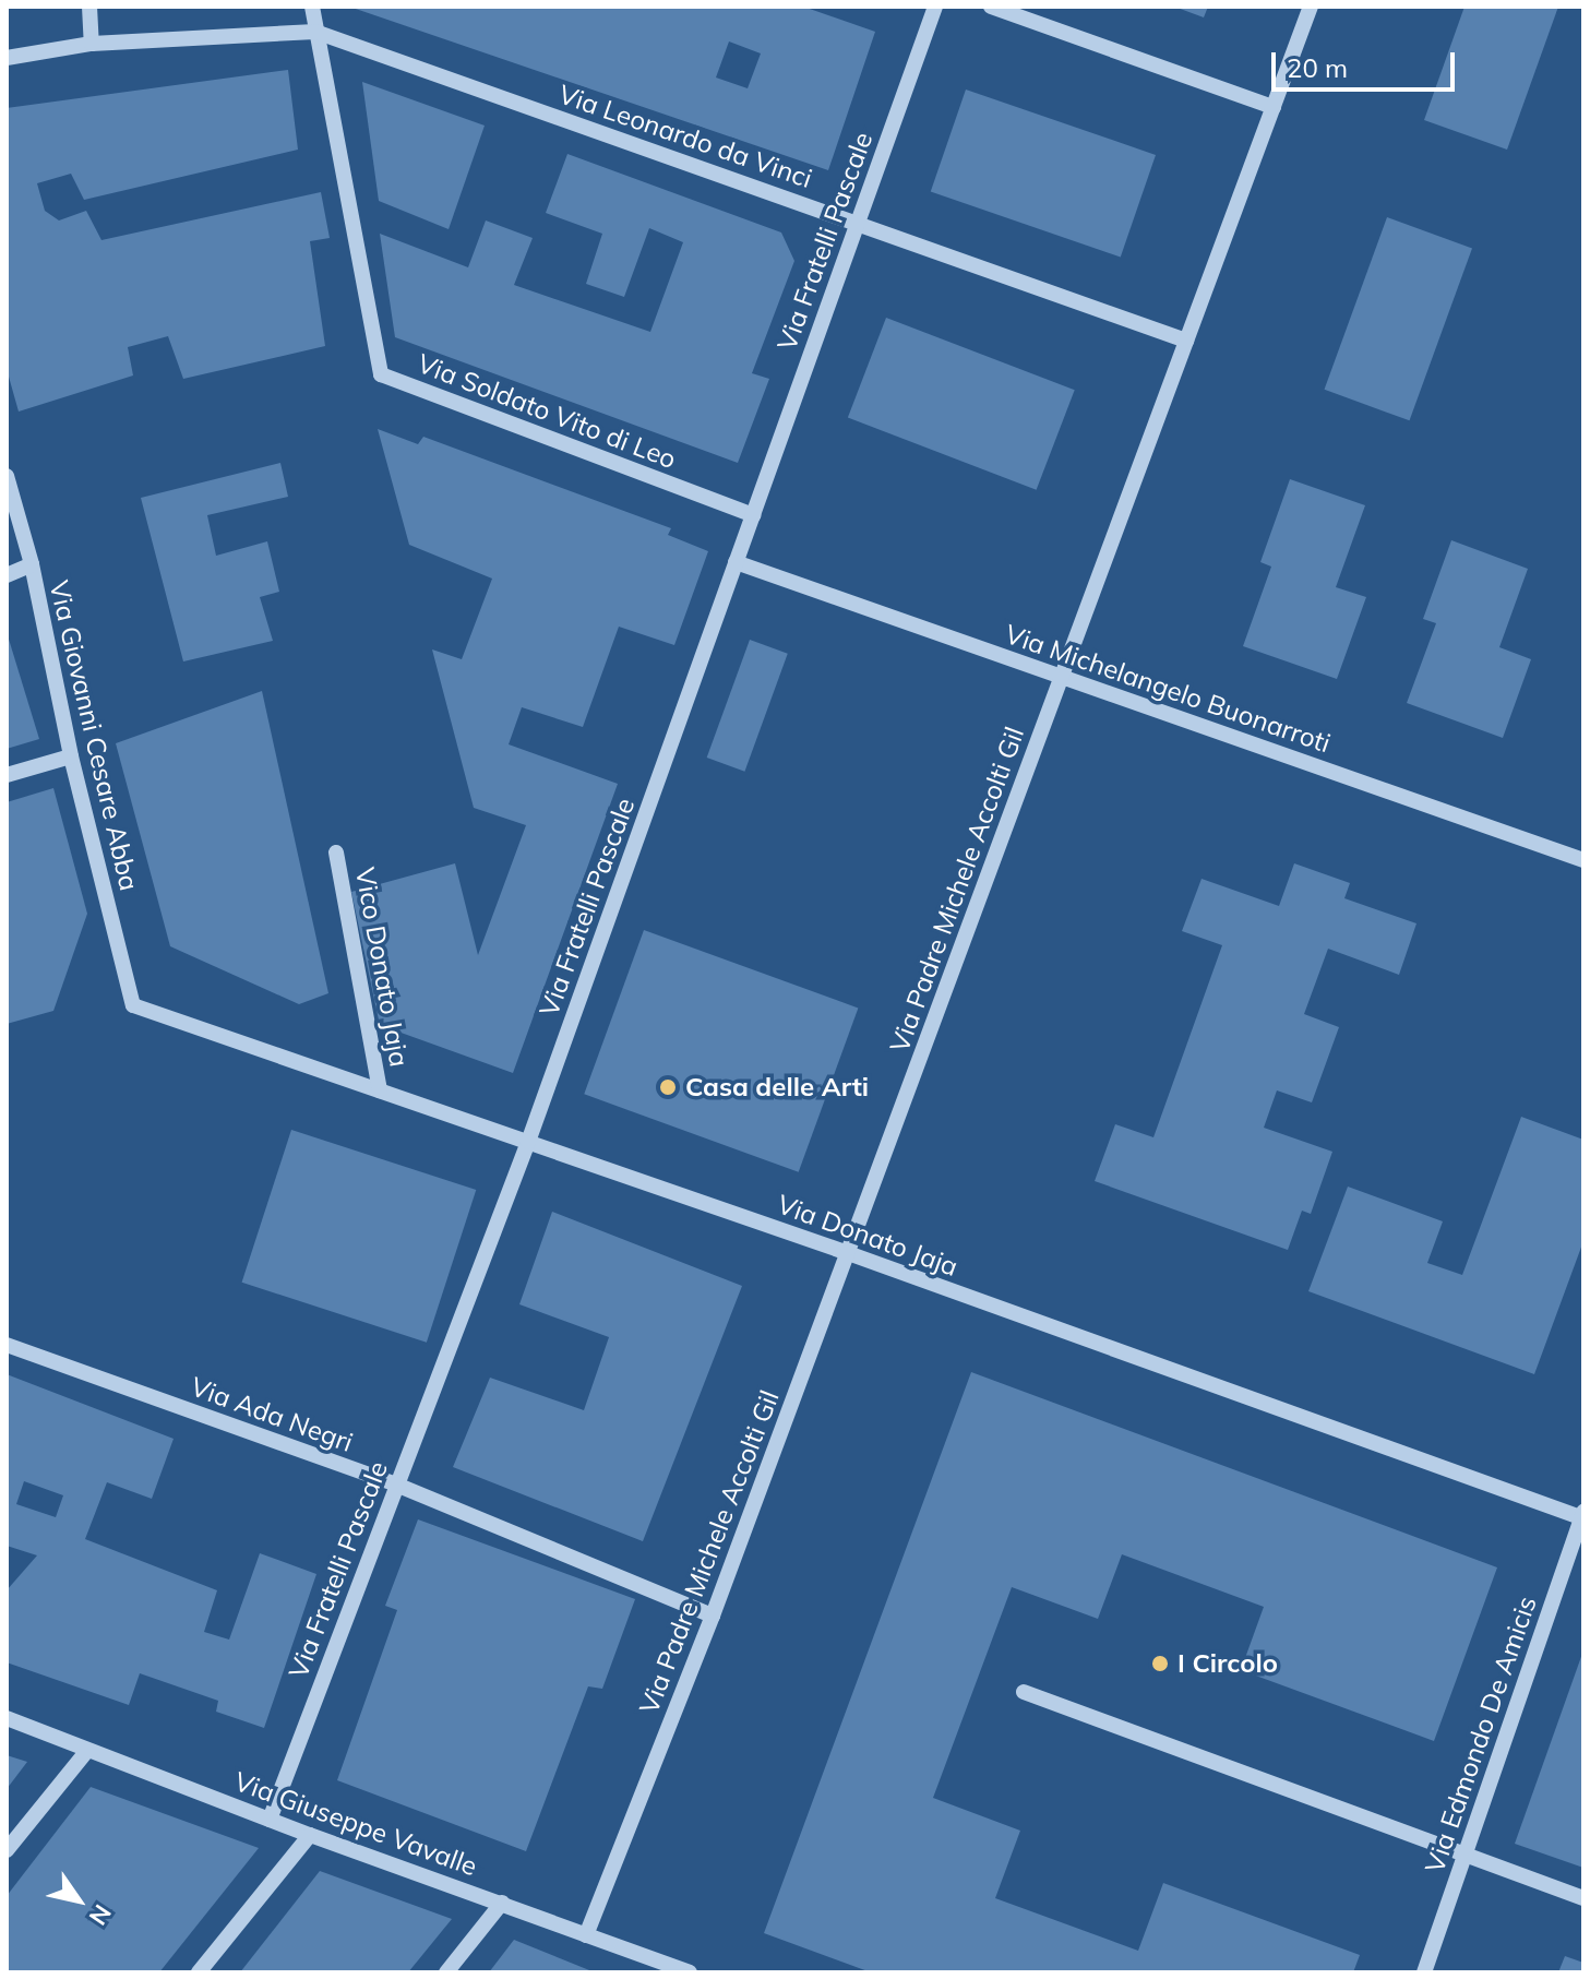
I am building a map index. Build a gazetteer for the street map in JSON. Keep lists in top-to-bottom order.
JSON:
{
  "streets": {
    "street": [
      "Via Leonardo da Vinci",
      "Via Fratelli Pascale",
      "Via Soldato Vito di Leo",
      "Via Michelangelo Buonarroti",
      "Via Giovanni Cesare Abba",
      "Via Padre Michele Accolti Gil",
      "Vico Donato Jaja",
      "Via Donato Jaja",
      "Via Ada Negri",
      "Via Edmondo De Amicis",
      "Via Giuseppe Vavalle"
    ]
  },
  "crossings": [
    ["Via Leonardo da Vinci", "Via Fratelli Pascale"],
    ["Via Leonardo da Vinci", "Via Soldato Vito di Leo"],
    ["Via Leonardo da Vinci", "Via Padre Michele Accolti Gil"],
    ["Via Fratelli Pascale", "Via Soldato Vito di Leo"],
    ["Via Fratelli Pascale", "Via Michelangelo Buonarroti"],
    ["Via Fratelli Pascale", "Via Donato Jaja"],
    ["Via Fratelli Pascale", "Via Ada Negri"],
    ["Via Fratelli Pascale", "Via Giuseppe Vavalle"],
    ["Via Michelangelo Buonarroti", "Via Padre Michele Accolti Gil"],
    ["Via Giovanni Cesare Abba", "Via Donato Jaja"],
    ["Via Padre Michele Accolti Gil", "Via Donato Jaja"],
    ["Via Padre Michele Accolti Gil", "Via Ada Negri"],
    ["Via Padre Michele Accolti Gil", "Via Giuseppe Vavalle"],
    ["Vico Donato Jaja", "Via Donato Jaja"],
    ["Via Donato Jaja", "Via Edmondo De Amicis"]
  ],
  "places": ["Casa delle Arti", "I Circolo"],
  "scale_bar": "20 m",
  "north": "bottom right"
}
